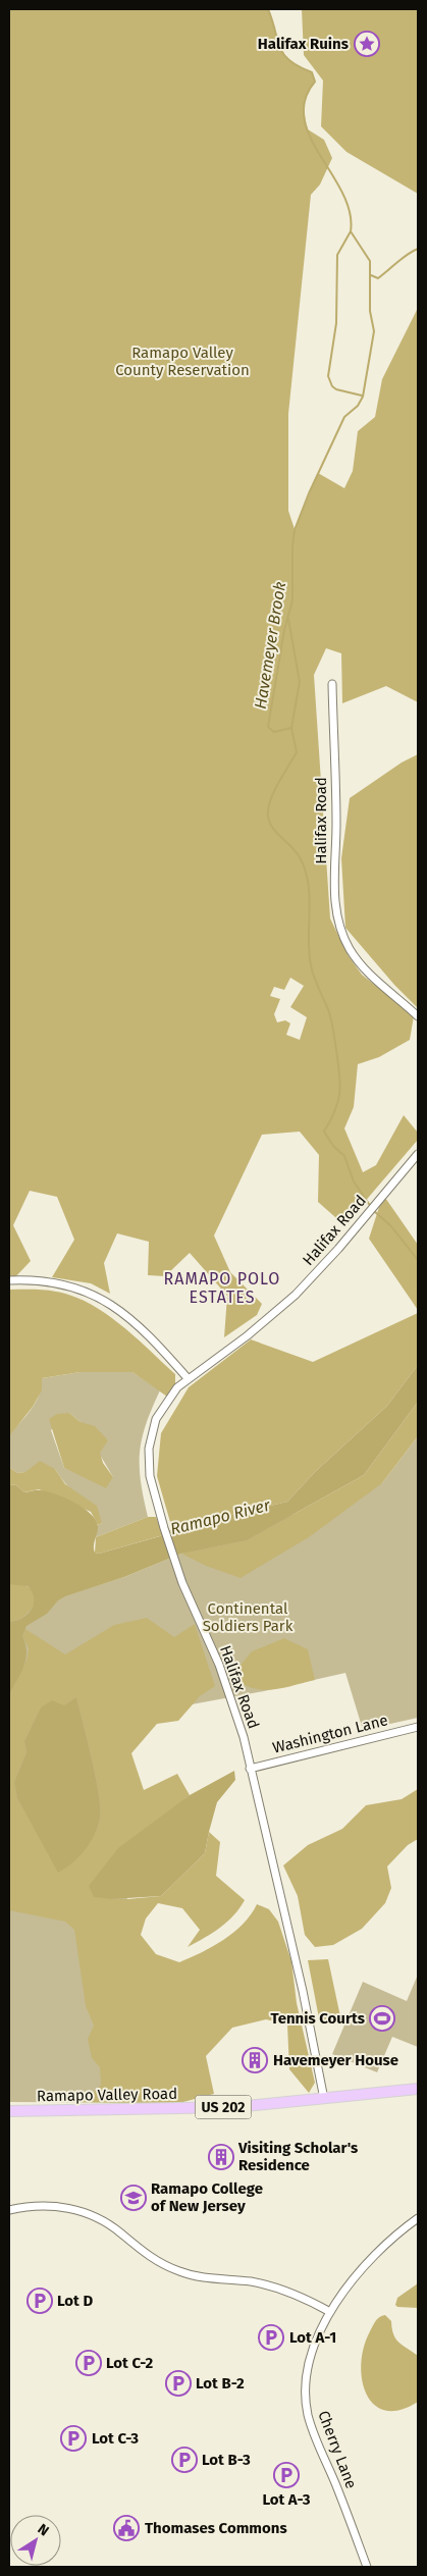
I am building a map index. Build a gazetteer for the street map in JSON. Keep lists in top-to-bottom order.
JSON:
{
  "streets": {
    "main road": ["Ramapo Valley Road", "US 202"],
    "street": ["Halifax Road", "Washington Lane", "Cherry Lane"]
  },
  "crossings": [
    ["Halifax Road", "Washington Lane"],
    ["Halifax Road", "Ramapo Valley Road"]
  ],
  "districts": ["RAMAPO POLO ESTATES"],
  "water": ["Havemeyer Brook", "Ramapo River"],
  "parks": ["Ramapo Valley County Reservation", "Continental Soldiers Park"],
  "places": {
    "place": ["Halifax Ruins"],
    "sports": ["Tennis Courts"],
    "building": ["Havemeyer House", "Visiting Scholar's Residence"],
    "school or university": ["Ramapo College of New Jersey"],
    "parking": [
      "Lot D",
      "Lot A-1",
      "Lot C-2",
      "Lot B-2",
      "Lot C-3",
      "Lot B-3",
      "Lot A-3"
    ],
    "public building": ["Thomases Commons"]
  },
  "north": "top right"
}
